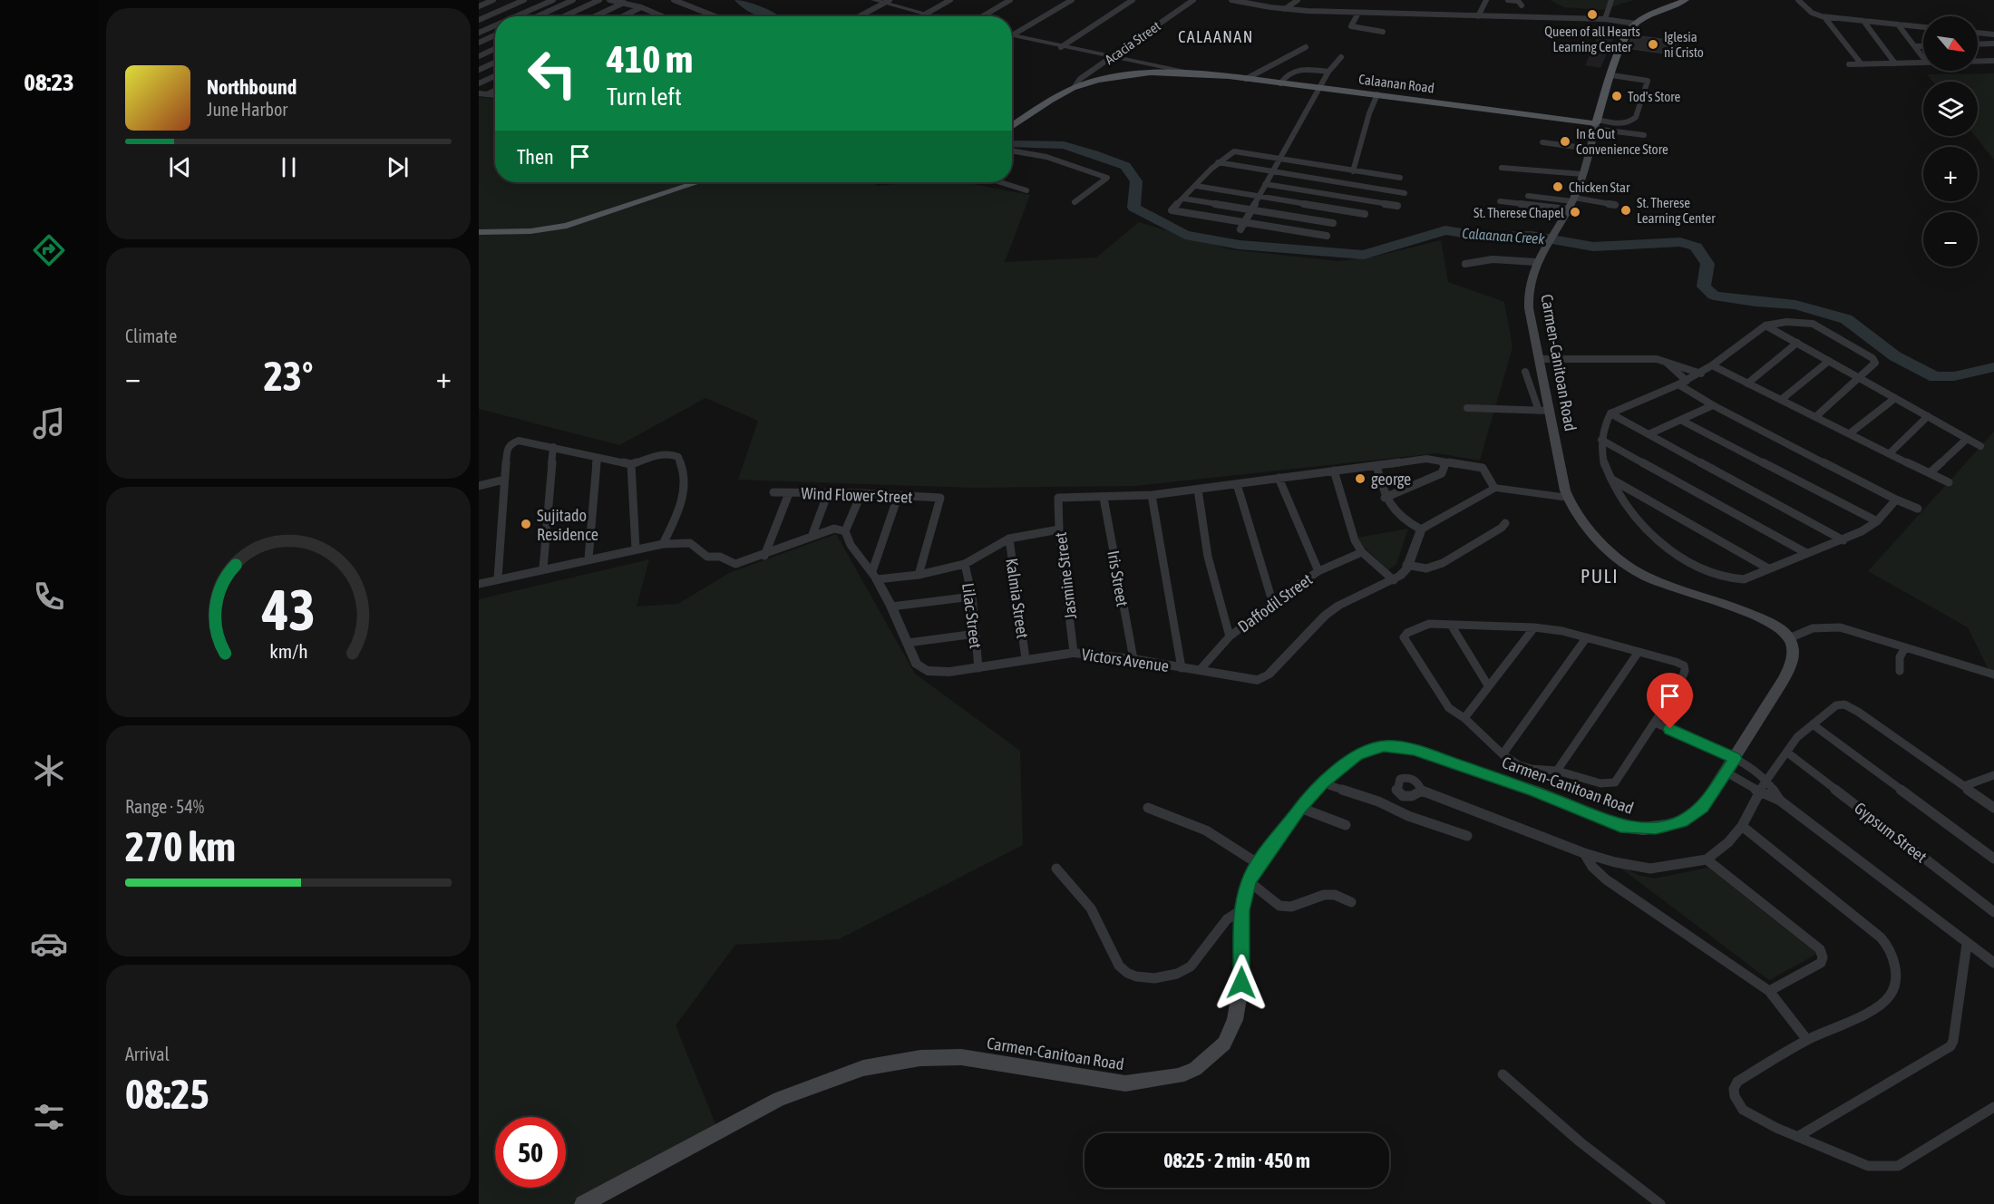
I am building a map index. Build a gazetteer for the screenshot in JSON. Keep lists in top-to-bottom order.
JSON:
{
  "streets": {
    "main road": ["Calaanan Road", "Carmen-Canitoan Road"],
    "street": [
      "Acacia Street",
      "Wind Flower Street",
      "Jasmine Street",
      "Iris Street",
      "Kalmia Street",
      "Daffodil Street",
      "Lilac Street",
      "Victors Avenue",
      "Gypsum Street"
    ]
  },
  "crossings": [
    ["Acacia Street", "Calaanan Road"],
    ["Calaanan Road", "Carmen-Canitoan Road"],
    ["Jasmine Street", "Iris Street"],
    ["Jasmine Street", "Victors Avenue"],
    ["Iris Street", "Victors Avenue"],
    ["Kalmia Street", "Victors Avenue"],
    ["Daffodil Street", "Victors Avenue"],
    ["Lilac Street", "Victors Avenue"]
  ],
  "districts": ["CALAANAN", "PULI"],
  "water": ["Calaanan Creek"],
  "places": [
    "Queen of all Hearts Learning Center",
    "Iglesia ni Cristo",
    "Tod's Store",
    "In & Out Convenience Store",
    "Chicken Star",
    "St. Therese Learning Center",
    "St. Therese Chapel",
    "george",
    "Sujitado Residence"
  ],
  "north": "bottom right",
  "page": {
    "tabs": "08:23",
    "map_buttons": ["+", "−"],
    "turn": ["410 m", "Turn left"],
    "song": ["Northbound", "June Harbor"],
    "then": "Then",
    "tile": [
      "Climate",
      ["Range · 54%", "270 km"],
      ["Arrival", "08:25"]
    ],
    "heat": ["−", "23°", "+"],
    "limit": "50",
    "trip": "08:25 · 2 min · 450 m",
    "gauge": ["43", "km/h"]
  }
}
